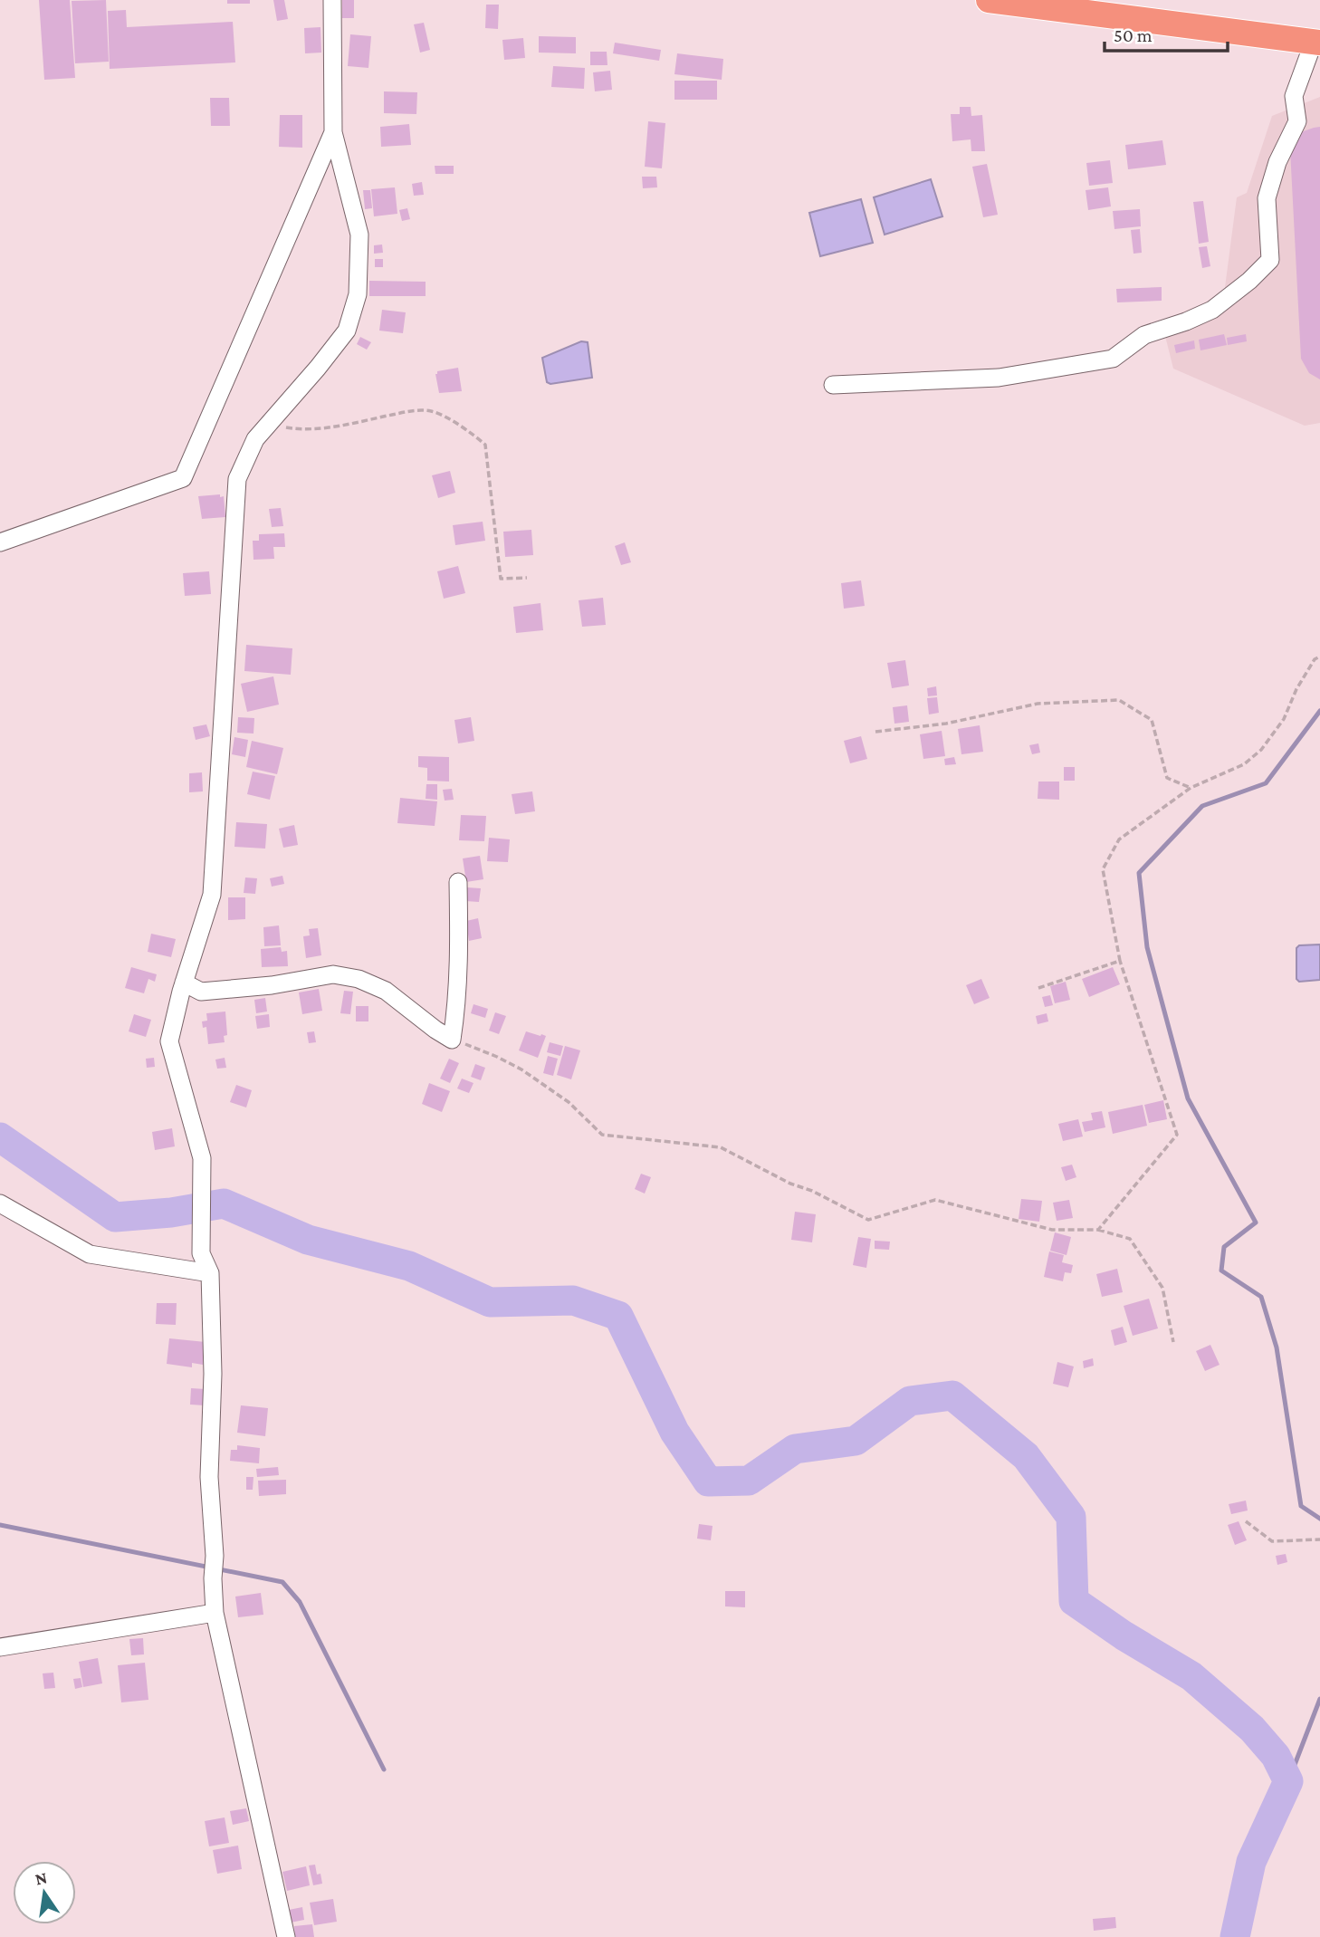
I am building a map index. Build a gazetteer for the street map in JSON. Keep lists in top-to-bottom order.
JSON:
{
  "scale_bar": "50 m",
  "north": "top"
}
